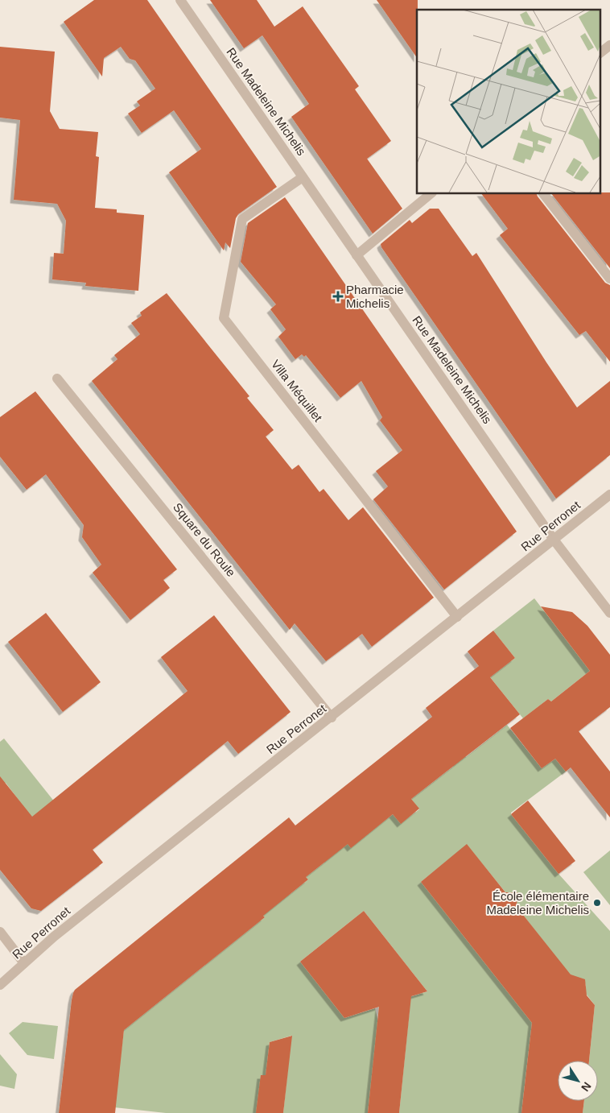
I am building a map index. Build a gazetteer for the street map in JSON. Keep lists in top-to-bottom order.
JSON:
{
  "streets": {
    "street": [
      "Rue Madeleine Michelis",
      "Villa Méquillet",
      "Rue Perronet",
      "Square du Roule"
    ]
  },
  "crossings": [
    ["Rue Madeleine Michelis", "Villa Méquillet"],
    ["Rue Madeleine Michelis", "Rue Perronet"],
    ["Villa Méquillet", "Rue Perronet"],
    ["Rue Perronet", "Square du Roule"]
  ],
  "places": {
    "health": ["Pharmacie Michelis"],
    "other": ["École élémentaire Madeleine Michelis"]
  },
  "north": "bottom right"
}
